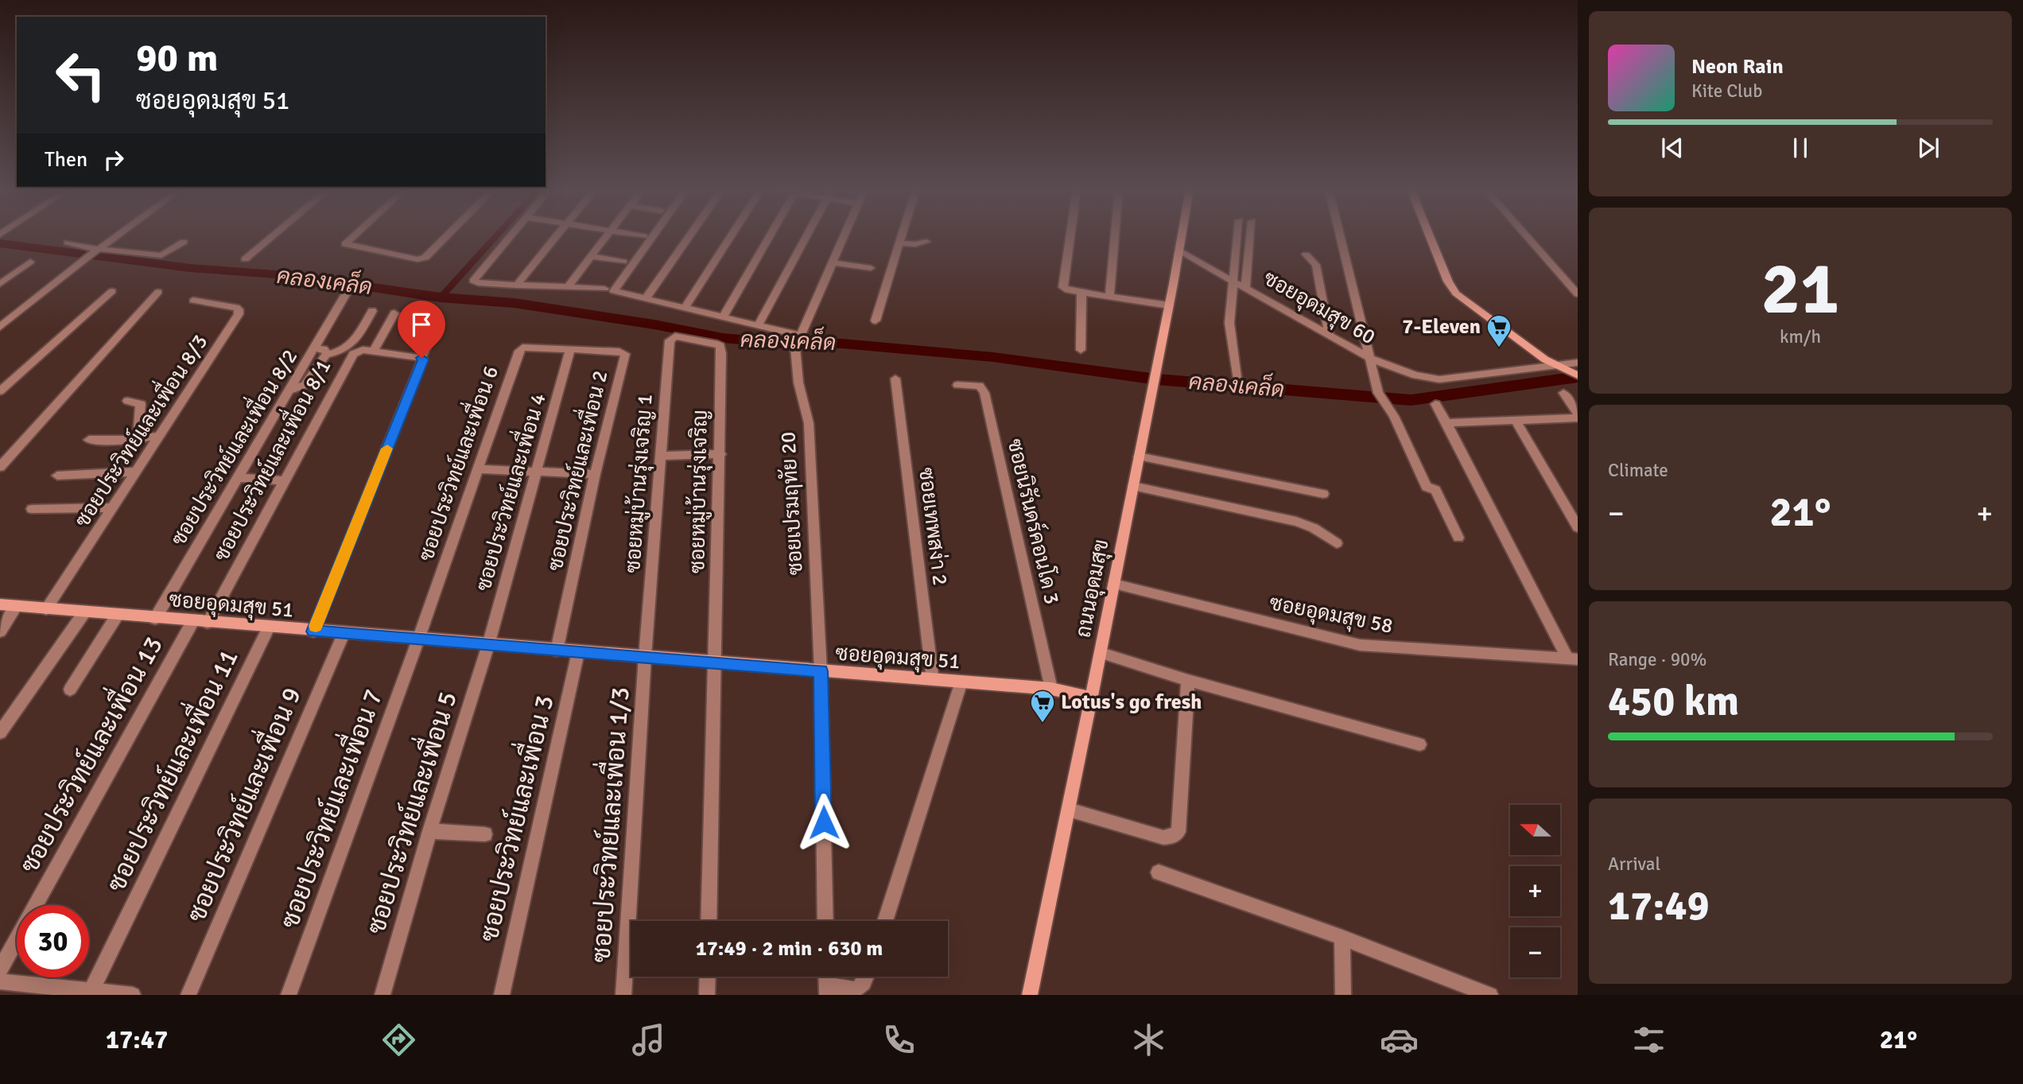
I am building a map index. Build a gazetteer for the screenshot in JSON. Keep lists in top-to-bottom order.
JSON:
{
  "streets": {
    "street": [
      "ซอยอุดมสุข 60",
      "ซอยประวิทย์และเพื่อน 8/3",
      "ซอยประวิทย์และเพื่อน 8/2",
      "ซอยประวิทย์และเพื่อน 8/1",
      "ซอยประวิทย์และเพื่อน 6",
      "ซอยประวิทย์และเพื่อน 2",
      "ซอยหมู่บ้านรุ่งเจริญ 1",
      "ซอยหมู่บ้านรุ่งเจริญ",
      "ซอยประวิทย์และเพื่อน 4",
      "ซอยเปรมฤทัย 20",
      "ซอยนิรันดร์คอนโด 3",
      "ซอยเทพสง่า 2",
      "ถนนอุดมสุข",
      "ซอยอุดมสุข 51",
      "ซอยอุดมสุข 58",
      "ซอยประวิทย์และเพื่อน 13",
      "ซอยประวิทย์และเพื่อน 11",
      "ซอยประวิทย์และเพื่อน 9",
      "ซอยประวิทย์และเพื่อน 7",
      "ซอยประวิทย์และเพื่อน 5",
      "ซอยประวิทย์และเพื่อน 3",
      "ซอยประวิทย์และเพื่อน 1/3"
    ]
  },
  "crossings": [
    ["ซอยอุดมสุข 60", "ถนนอุดมสุข"],
    ["ซอยประวิทย์และเพื่อน 8/3", "ซอยอุดมสุข 51"],
    ["ซอยประวิทย์และเพื่อน 8/2", "ซอยอุดมสุข 51"],
    ["ซอยประวิทย์และเพื่อน 8/1", "ซอยอุดมสุข 51"],
    ["ซอยประวิทย์และเพื่อน 6", "ซอยประวิทย์และเพื่อน 2"],
    ["ซอยประวิทย์และเพื่อน 6", "ซอยประวิทย์และเพื่อน 4"],
    ["ซอยประวิทย์และเพื่อน 6", "ซอยอุดมสุข 51"],
    ["ซอยประวิทย์และเพื่อน 6", "ซอยประวิทย์และเพื่อน 7"],
    ["ซอยประวิทย์และเพื่อน 2", "ซอยประวิทย์และเพื่อน 4"],
    ["ซอยประวิทย์และเพื่อน 2", "ซอยอุดมสุข 51"],
    ["ซอยหมู่บ้านรุ่งเจริญ 1", "ซอยหมู่บ้านรุ่งเจริญ"],
    ["ซอยหมู่บ้านรุ่งเจริญ 1", "ซอยอุดมสุข 51"],
    ["ซอยหมู่บ้านรุ่งเจริญ 1", "ซอยประวิทย์และเพื่อน 1/3"],
    ["ซอยหมู่บ้านรุ่งเจริญ", "ซอยอุดมสุข 51"],
    ["ซอยประวิทย์และเพื่อน 4", "ซอยอุดมสุข 51"],
    ["ซอยประวิทย์และเพื่อน 4", "ซอยประวิทย์และเพื่อน 5"],
    ["ซอยเปรมฤทัย 20", "ซอยอุดมสุข 51"],
    ["ซอยนิรันดร์คอนโด 3", "ซอยอุดมสุข 51"],
    ["ซอยเทพสง่า 2", "ซอยอุดมสุข 51"],
    ["ถนนอุดมสุข", "ซอยอุดมสุข 51"],
    ["ถนนอุดมสุข", "ซอยอุดมสุข 58"],
    ["ซอยอุดมสุข 51", "ซอยประวิทย์และเพื่อน 13"],
    ["ซอยอุดมสุข 51", "ซอยประวิทย์และเพื่อน 11"],
    ["ซอยอุดมสุข 51", "ซอยประวิทย์และเพื่อน 9"],
    ["ซอยอุดมสุข 51", "ซอยประวิทย์และเพื่อน 7"],
    ["ซอยอุดมสุข 51", "ซอยประวิทย์และเพื่อน 5"],
    ["ซอยอุดมสุข 51", "ซอยประวิทย์และเพื่อน 3"],
    ["ซอยอุดมสุข 51", "ซอยประวิทย์และเพื่อน 1/3"]
  ],
  "water": ["คลองเคล็ด"],
  "places": {
    "supermarket": ["7-Eleven", "Lotus's go fresh"]
  },
  "north": "left",
  "page": {
    "turn": ["90 m", "ซอยอุดมสุข 51"],
    "song": ["Neon Rain", "Kite Club"],
    "then": "Then",
    "tile": [
      ["21", "km/h"],
      "Climate",
      ["Range · 90%", "450 km"],
      ["Arrival", "17:49"]
    ],
    "heat": ["−", "21°", "+"],
    "map_buttons": ["+", "−"],
    "limit": "30",
    "trip": "17:49 · 2 min · 630 m",
    "tabs": ["17:47", "21°"]
  }
}
